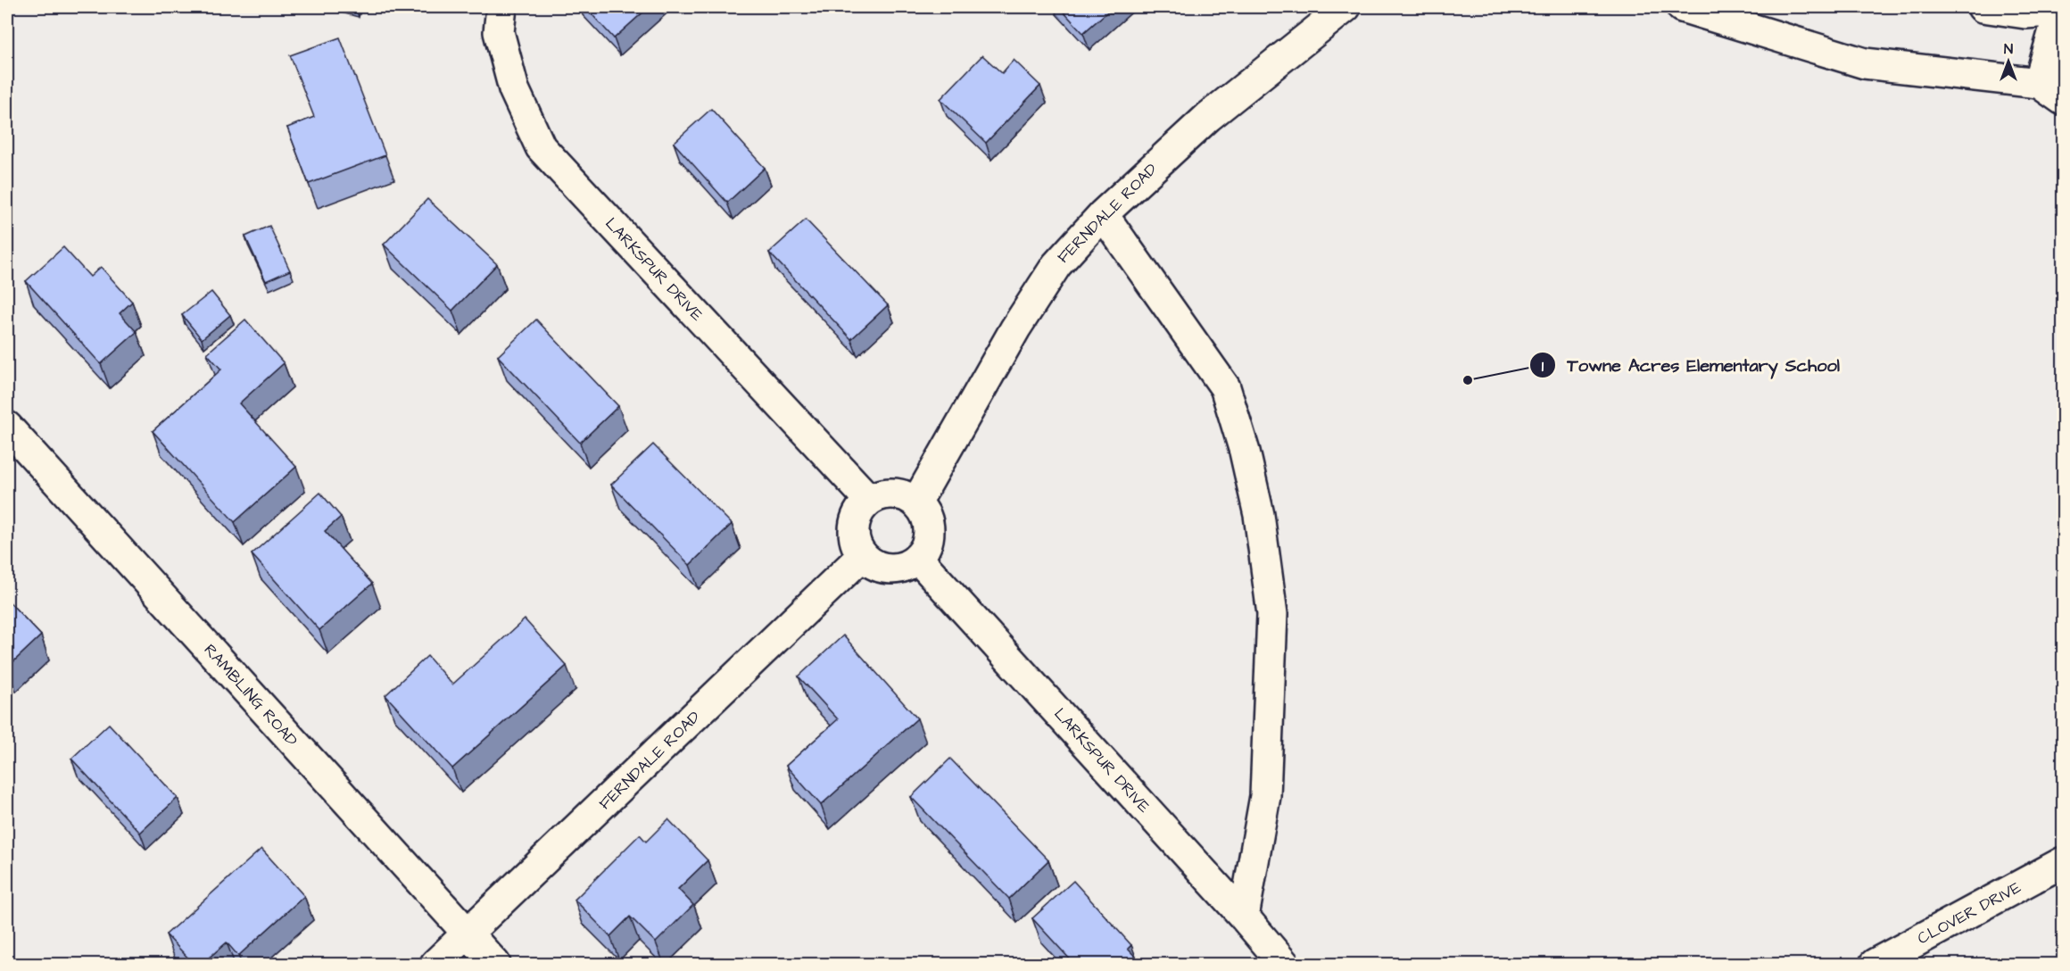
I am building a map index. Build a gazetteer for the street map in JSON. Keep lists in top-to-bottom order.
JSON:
{
  "streets": {
    "street": [
      "FERNDALE ROAD",
      "LARKSPUR DRIVE",
      "RAMBLING ROAD",
      "CLOVER DRIVE"
    ]
  },
  "crossings": [
    ["FERNDALE ROAD", "LARKSPUR DRIVE"],
    ["FERNDALE ROAD", "RAMBLING ROAD"]
  ],
  "places": ["Towne Acres Elementary School"],
  "north": "top"
}
